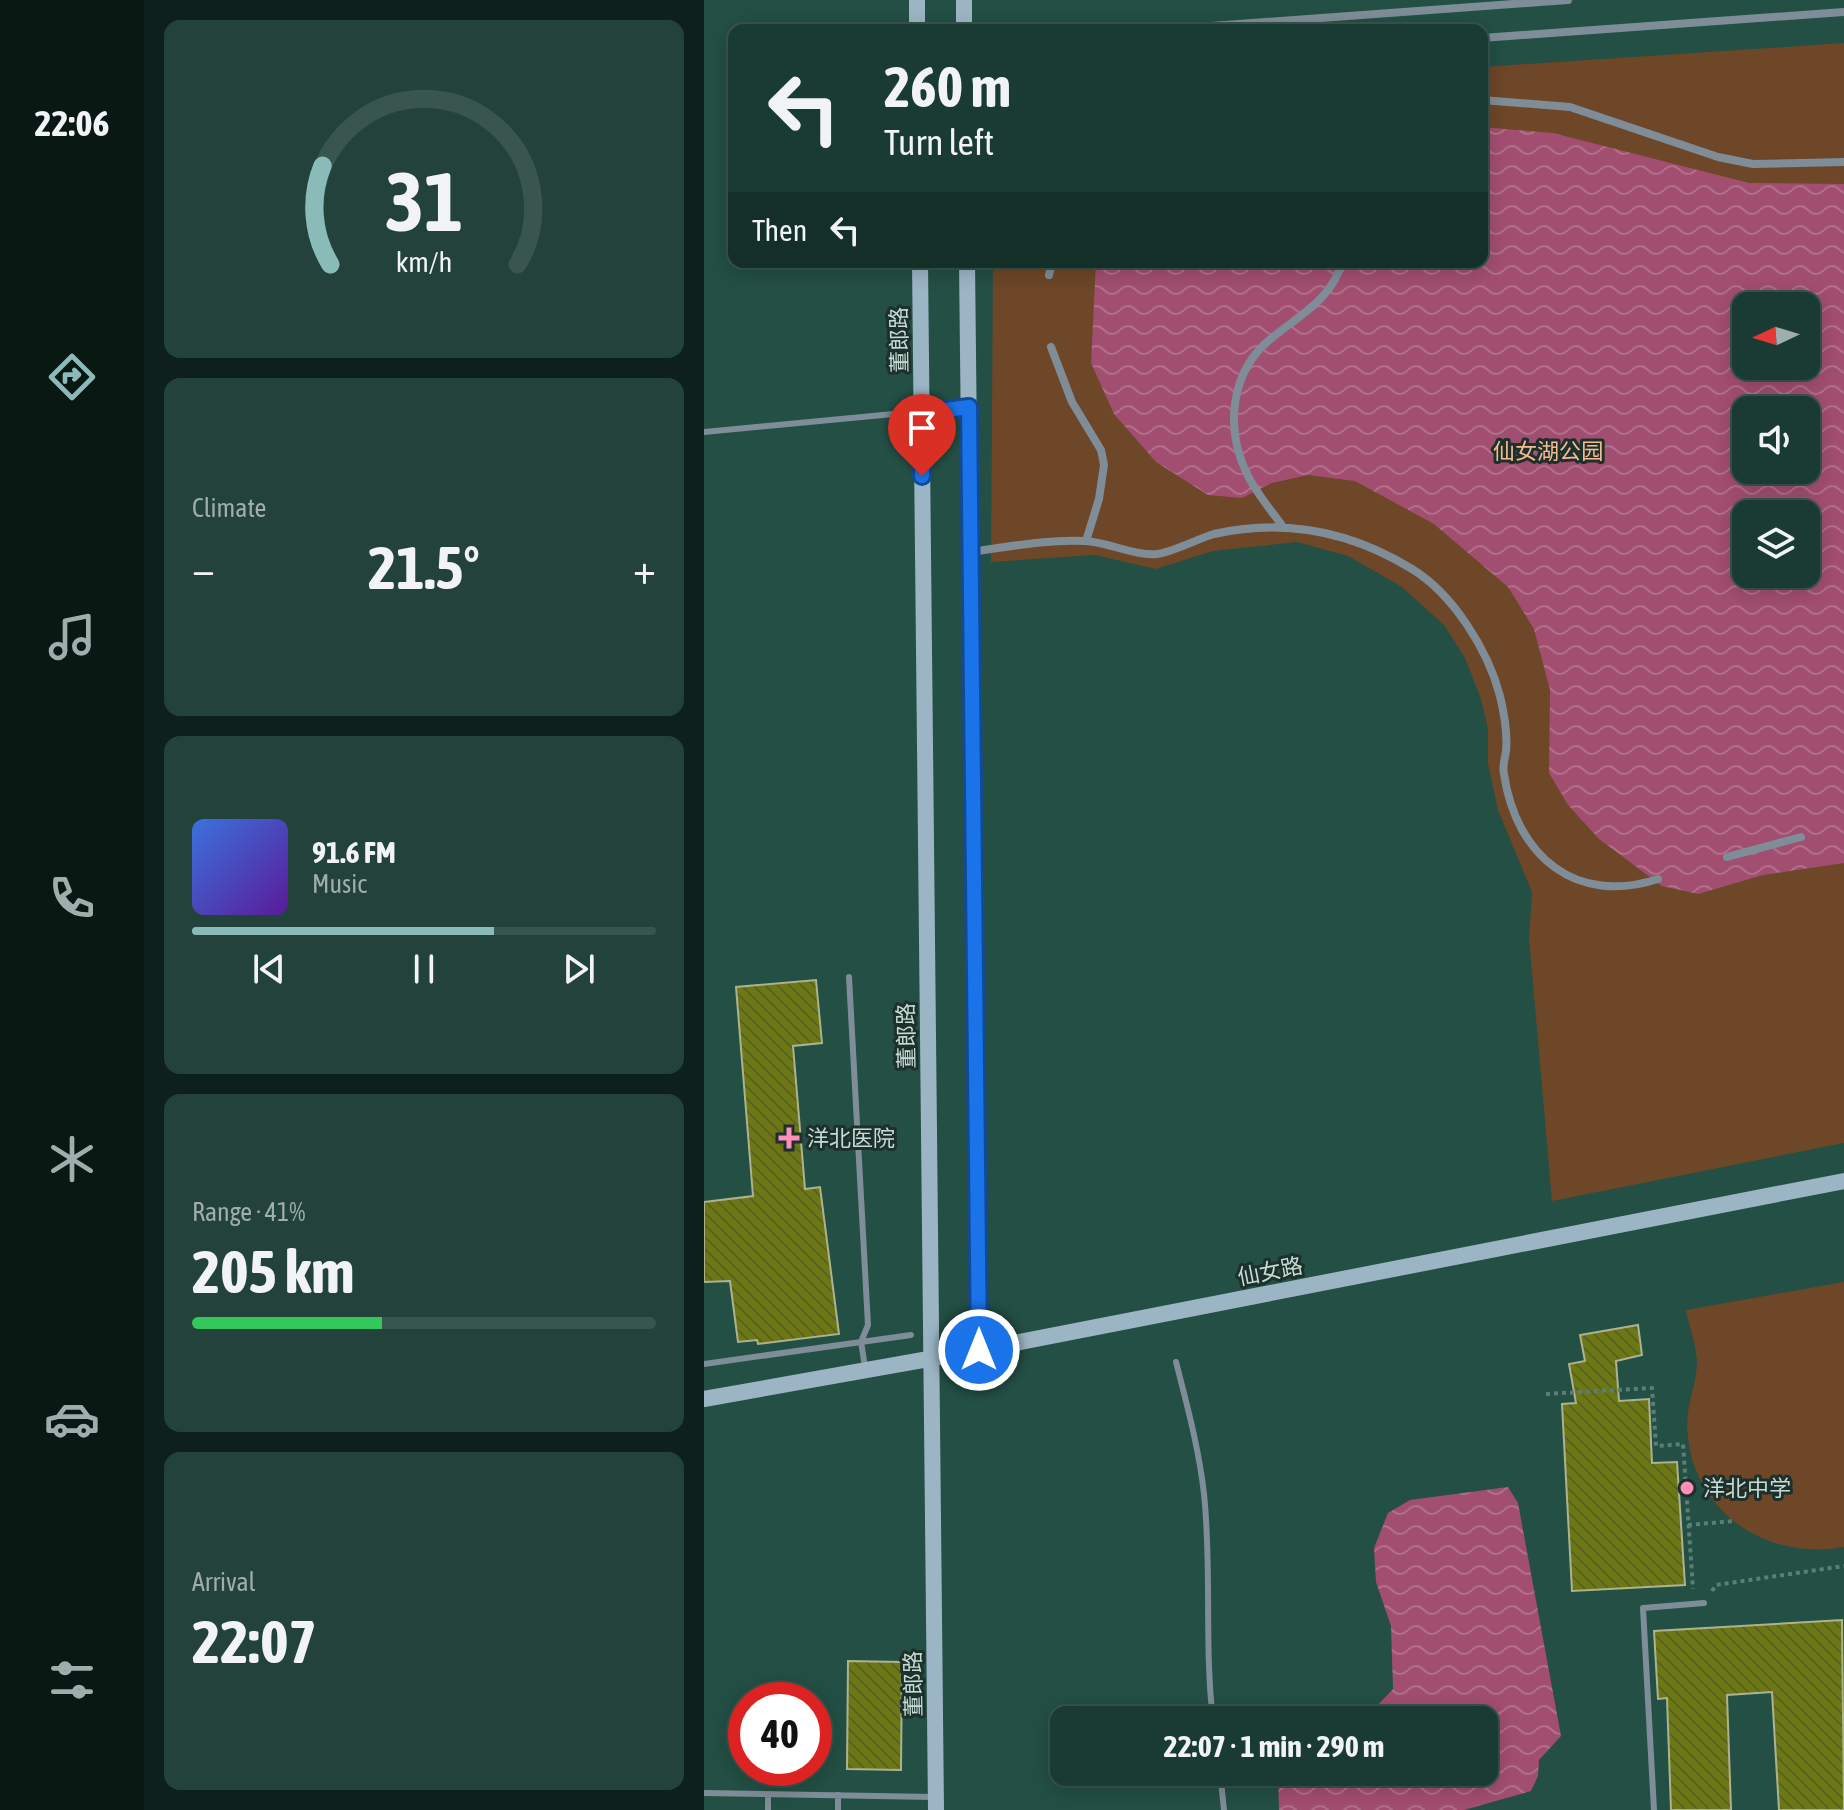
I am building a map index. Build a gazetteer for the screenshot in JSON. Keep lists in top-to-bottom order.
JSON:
{
  "streets": {
    "street": ["董郎路", "仙女路"]
  },
  "crossings": [
    ["董郎路", "仙女路"]
  ],
  "parks": ["仙女湖公园"],
  "places": {
    "health": ["洋北医院"],
    "other": ["洋北中学"]
  },
  "north": "left",
  "page": {
    "tabs": "22:06",
    "turn": ["260 m", "Turn left"],
    "then": "Then",
    "tile": [
      "Climate",
      ["Range · 41%", "205 km"],
      ["Arrival", "22:07"]
    ],
    "heat": ["−", "21.5°", "+"],
    "song": ["91.6 FM", "Music"],
    "limit": "40",
    "trip": "22:07 · 1 min · 290 m",
    "gauge": ["31", "km/h"]
  }
}
